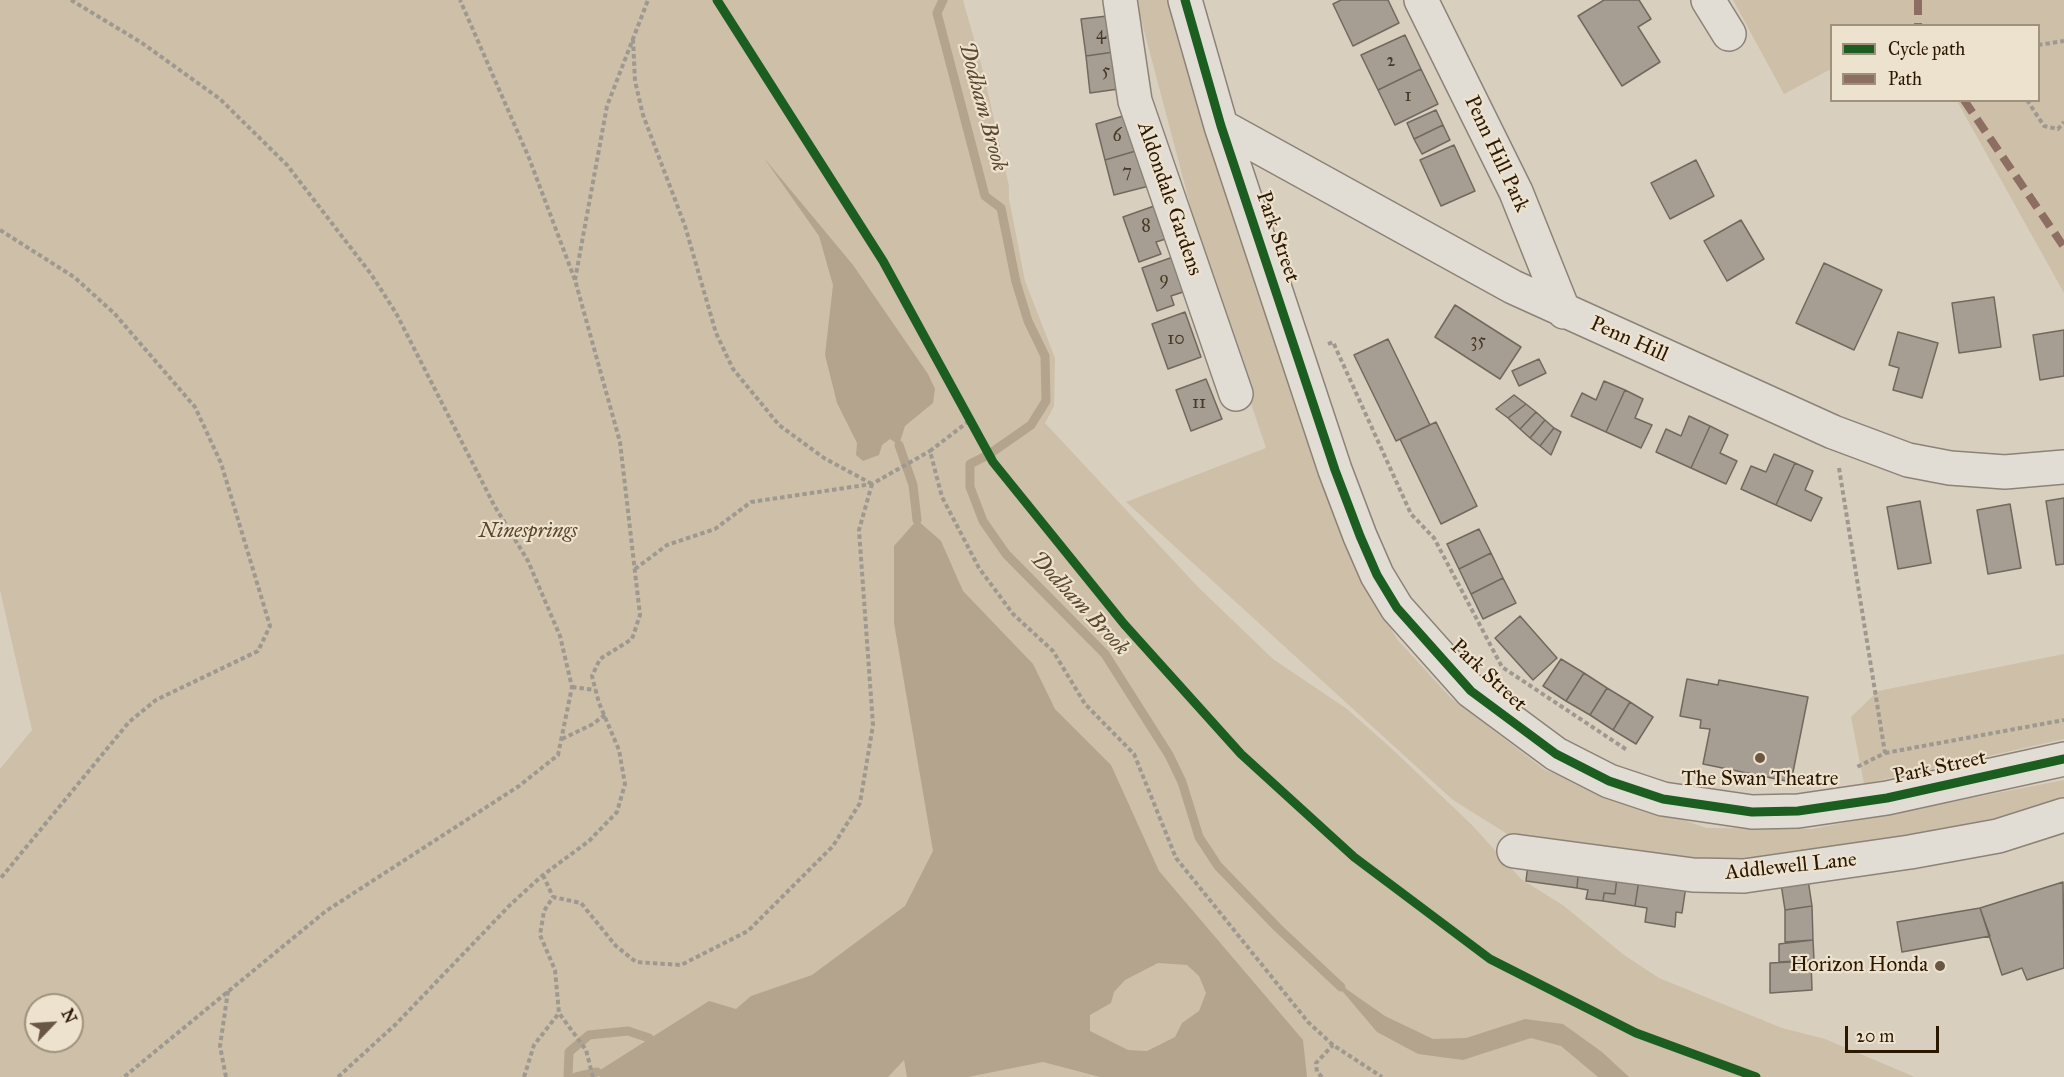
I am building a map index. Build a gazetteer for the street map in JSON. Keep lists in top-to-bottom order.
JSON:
{
  "streets": {
    "street": [
      "Penn Hill Park",
      "Aldondale Gardens",
      "Park Street",
      "Penn Hill",
      "Addlewell Lane"
    ]
  },
  "crossings": [
    ["Penn Hill Park", "Penn Hill"],
    ["Park Street", "Penn Hill"]
  ],
  "water": ["Dodham Brook"],
  "parks": ["Ninesprings"],
  "places": ["The Swan Theatre", "Horizon Honda"],
  "house_numbers": [
    "4",
    "2",
    "5",
    "1",
    "6",
    "7",
    "8",
    "9",
    "10",
    "35",
    "11"
  ],
  "legend": ["Cycle path", "Path"],
  "scale_bar": "20 m",
  "north": "top right"
}
